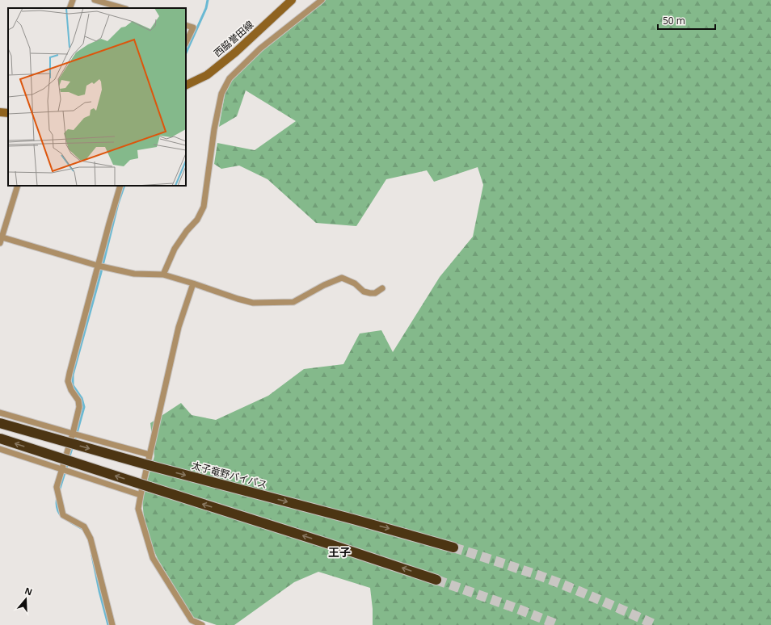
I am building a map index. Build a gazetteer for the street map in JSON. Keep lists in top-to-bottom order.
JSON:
{
  "streets": {
    "highway": ["太子竜野バイパス"],
    "main road": ["西脇誉田線"]
  },
  "districts": ["王子"],
  "scale_bar": "50 m",
  "north": "top"
}
